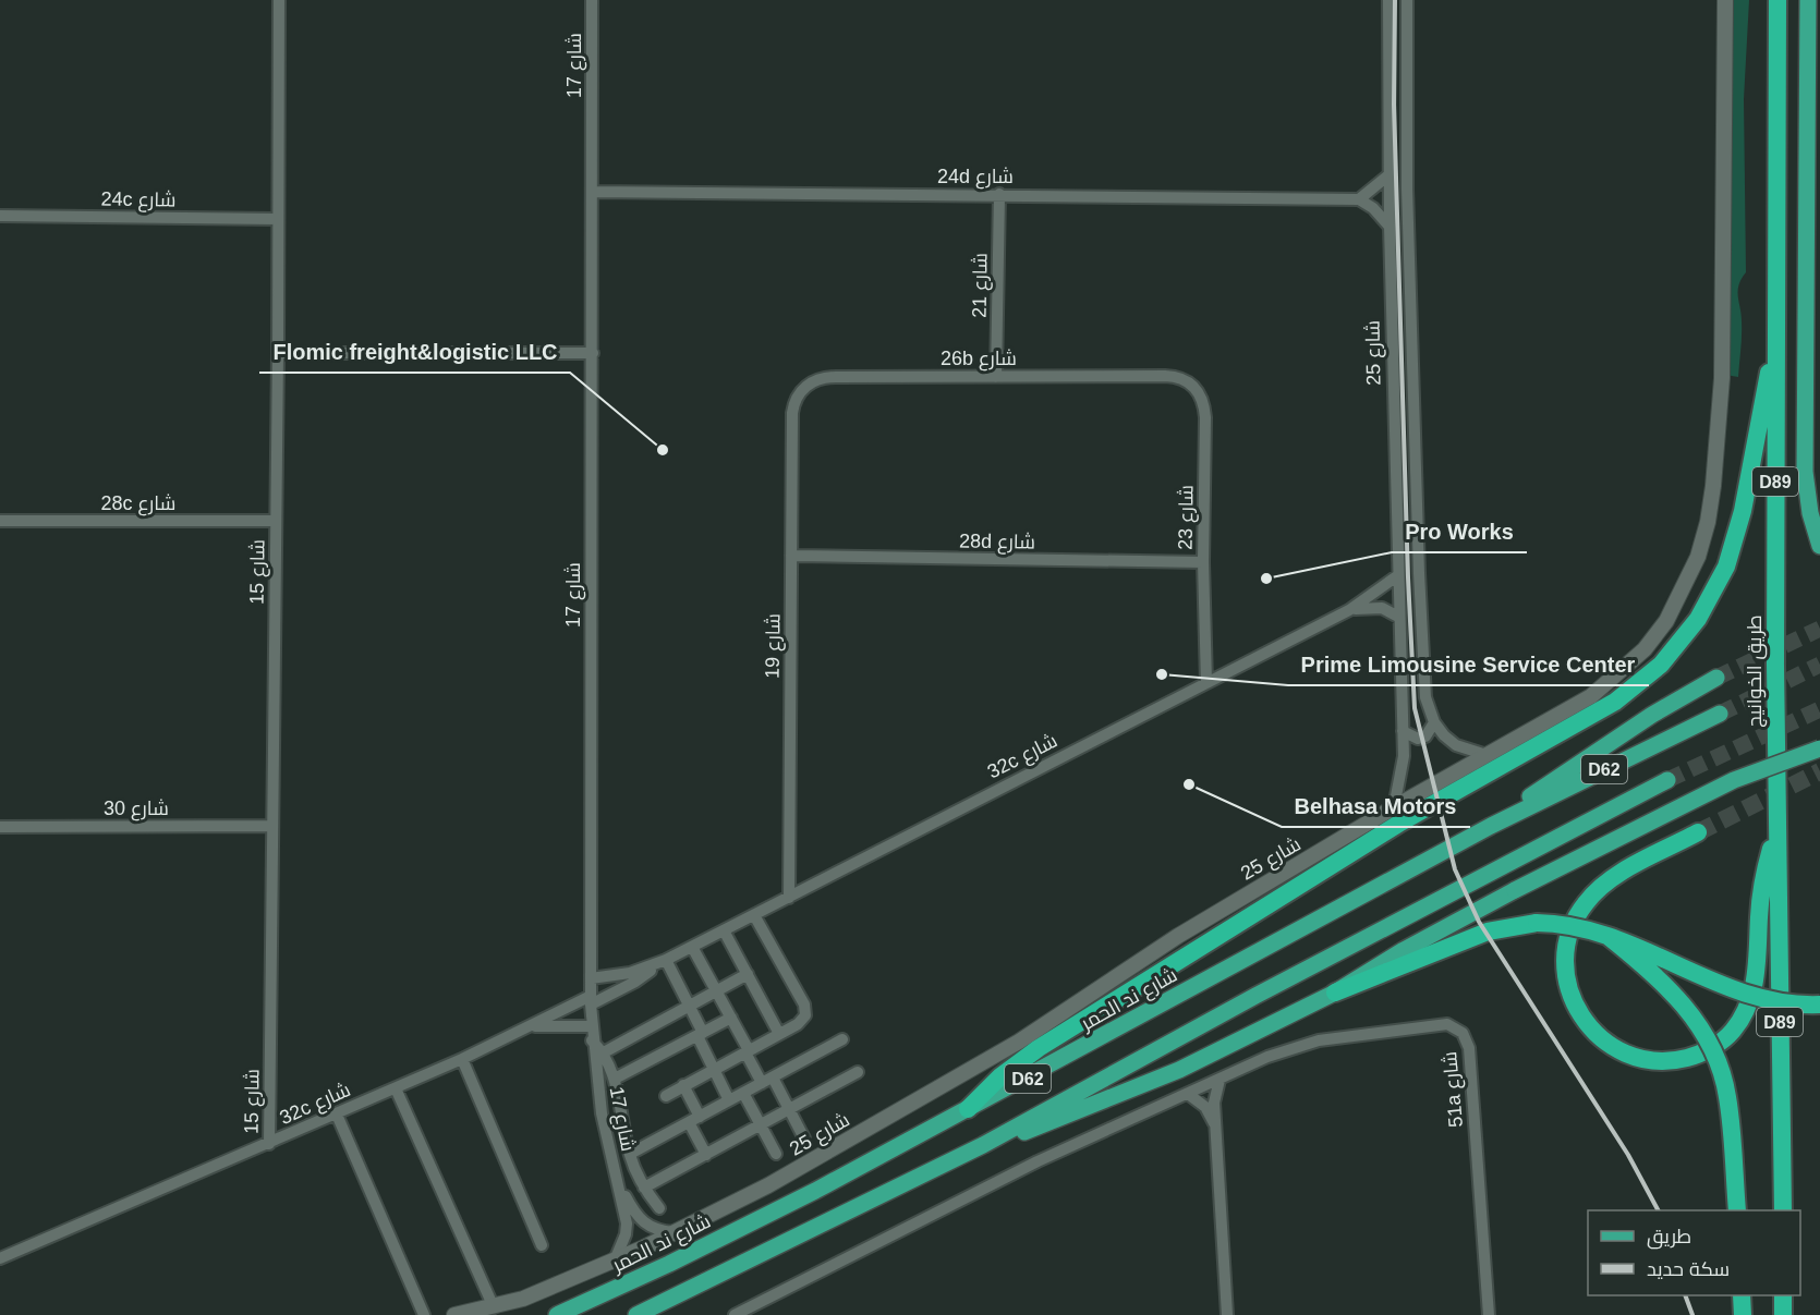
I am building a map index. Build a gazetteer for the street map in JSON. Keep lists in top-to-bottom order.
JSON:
{
  "streets": {
    "highway": ["D89", "طريق الخوانيج"],
    "main road": ["D62", "شارع ند الحمر"],
    "street": [
      "شارع 17",
      "24d شارع",
      "24c شارع",
      "شارع 21",
      "شارع 25",
      "26b شارع",
      "28c شارع",
      "شارع 23",
      "28d شارع",
      "شارع 15",
      "شارع 19",
      "32c شارع",
      "شارع 30",
      "51a شارع"
    ]
  },
  "crossings": [
    ["شارع 17", "24d شارع"],
    ["شارع 17", "شارع 25"],
    ["شارع 17", "32c شارع"],
    ["24d شارع", "شارع 21"],
    ["24c شارع", "شارع 15"],
    ["شارع 21", "26b شارع"],
    ["شارع 25", "32c شارع"],
    ["26b شارع", "شارع 23"],
    ["26b شارع", "شارع 19"],
    ["28c شارع", "شارع 15"],
    ["شارع 23", "28d شارع"],
    ["شارع 23", "32c شارع"],
    ["28d شارع", "شارع 19"],
    ["شارع 15", "32c شارع"],
    ["شارع 15", "شارع 30"],
    ["شارع 19", "32c شارع"]
  ],
  "places": [
    "Flomic freight&logistic LLC",
    "Pro Works",
    "Prime Limousine Service Center",
    "Belhasa Motors"
  ],
  "legend": ["طريق", "سكة حديد"]
}
